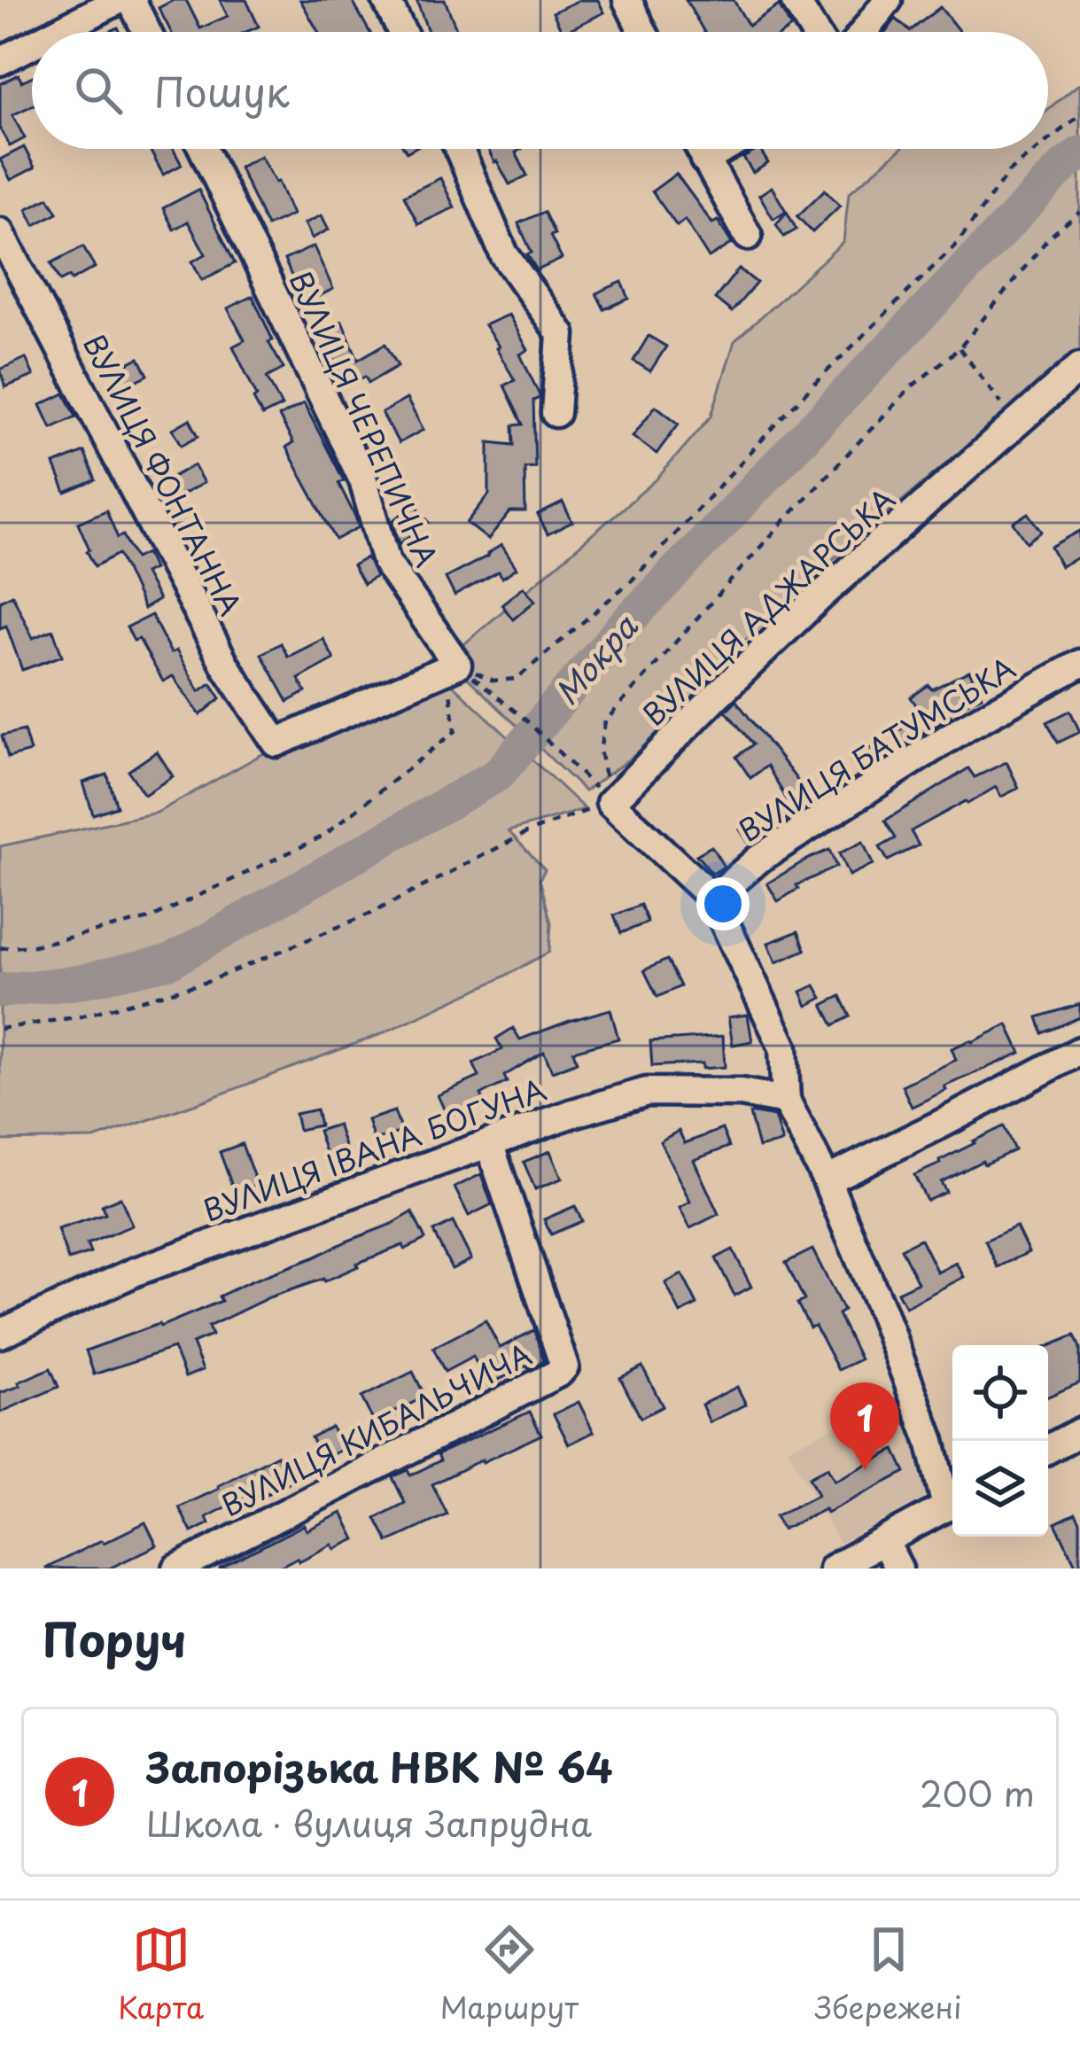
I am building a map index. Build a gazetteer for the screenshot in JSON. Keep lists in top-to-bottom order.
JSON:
{
  "streets": {
    "street": [
      "ВУЛИЦЯ ЧЕРЕПИЧНА",
      "ВУЛИЦЯ ФОНТАННА",
      "ВУЛИЦЯ АДЖАРСЬКА",
      "ВУЛИЦЯ БАТУМСЬКА",
      "ВУЛИЦЯ ІВАНА БОГУНА",
      "ВУЛИЦЯ КИБАЛЬЧИЧА"
    ]
  },
  "crossings": [
    ["ВУЛИЦЯ ЧЕРЕПИЧНА", "ВУЛИЦЯ ФОНТАННА"],
    ["ВУЛИЦЯ ІВАНА БОГУНА", "ВУЛИЦЯ КИБАЛЬЧИЧА"]
  ],
  "water": ["Мокра"],
  "page": {
    "search": "Пошук",
    "pins": "1",
    "heading": "Поруч",
    "list": [
      {
        "mark": "1",
        "name": "Запорізька НВК № 64",
        "note": "Школа · вулиця Запрудна",
        "value": "200 m"
      }
    ],
    "nav": ["Карта", "Маршрут", "Збережені"]
  }
}
